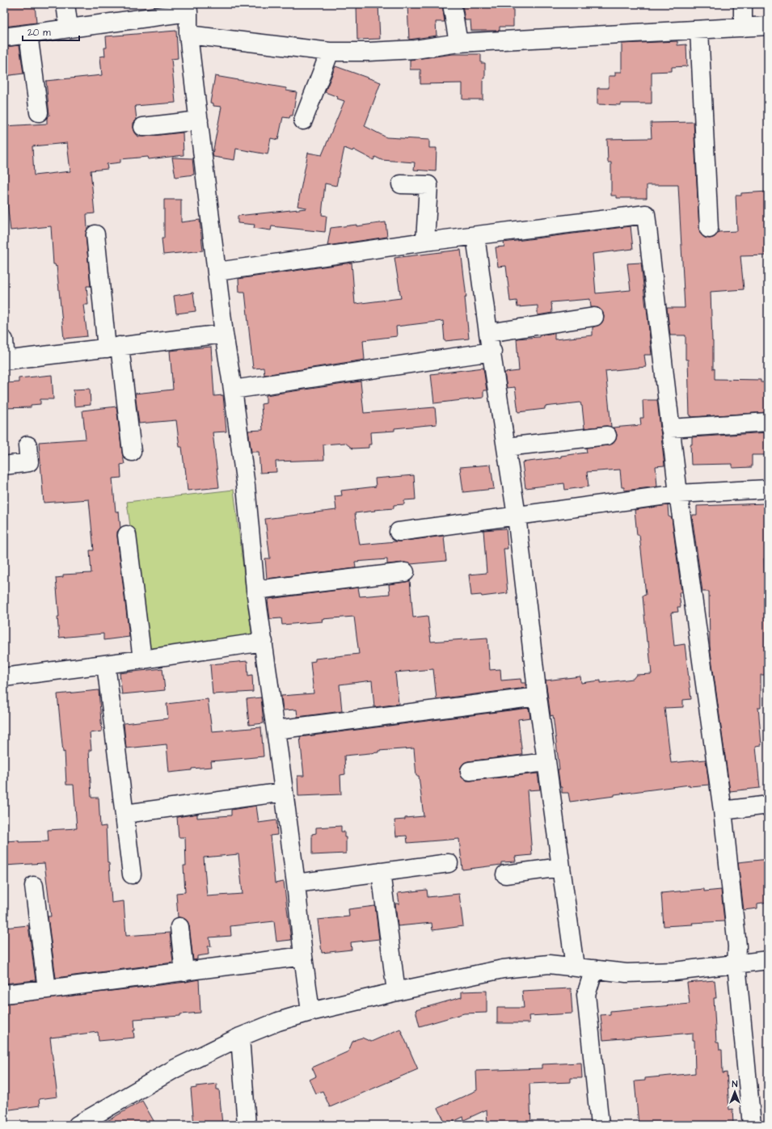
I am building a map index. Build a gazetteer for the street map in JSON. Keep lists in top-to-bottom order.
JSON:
{
  "scale_bar": "20 m",
  "north": "top"
}
